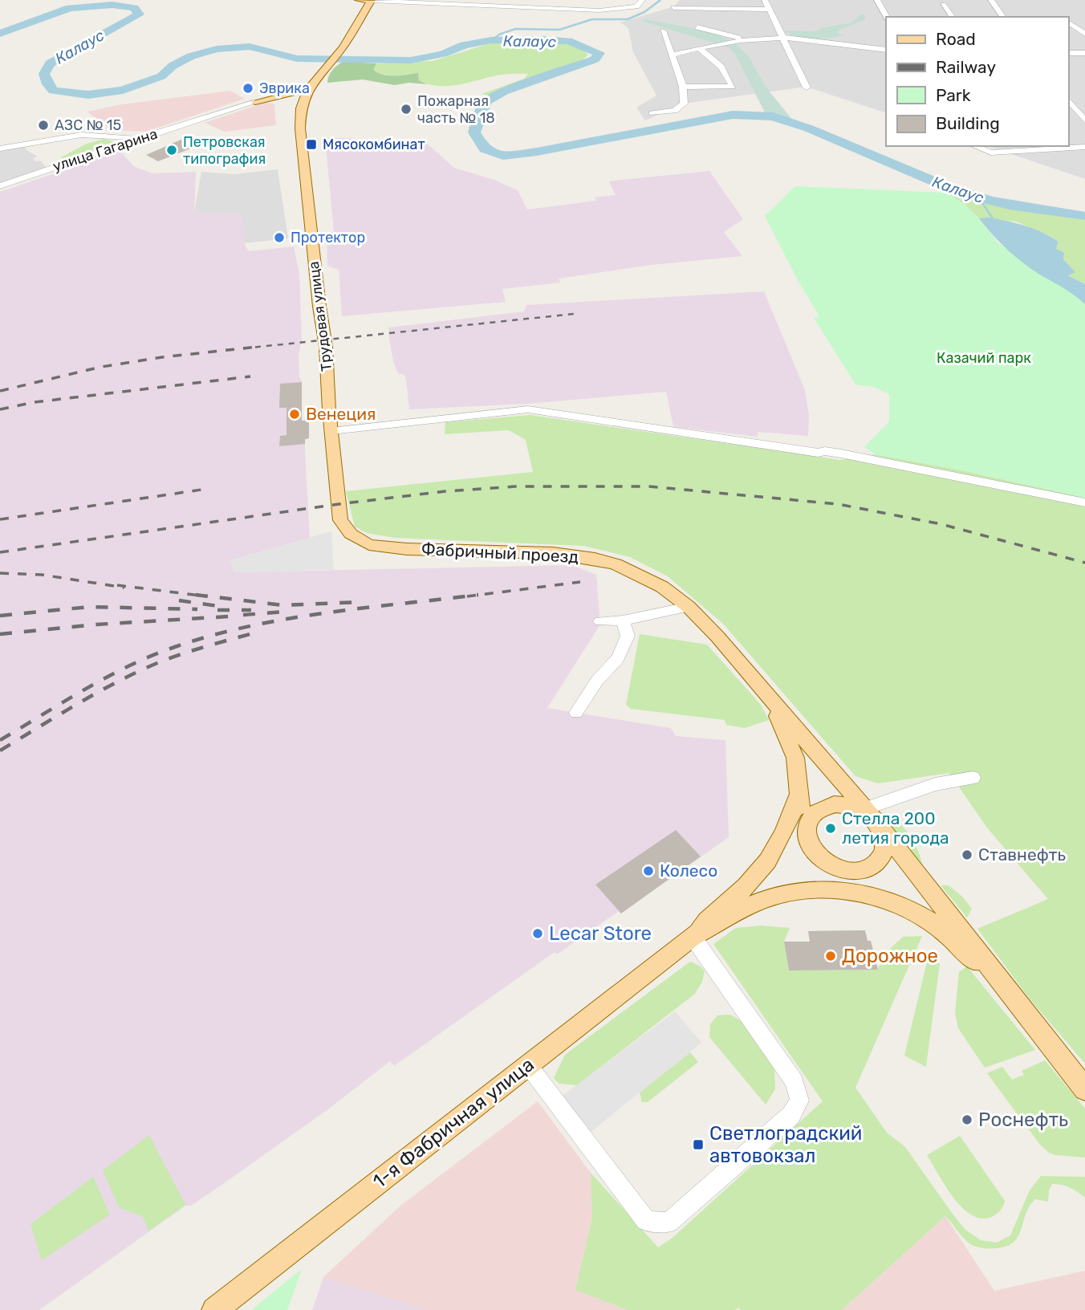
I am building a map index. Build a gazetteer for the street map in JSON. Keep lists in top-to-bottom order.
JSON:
{
  "streets": {
    "main road": [
      "улица Гагарина",
      "Трудовая улица",
      "Фабричный проезд",
      "1-я Фабричная улица"
    ]
  },
  "crossings": [
    ["улица Гагарина", "Трудовая улица"],
    ["Трудовая улица", "Фабричный проезд"]
  ],
  "water": ["Калаус"],
  "parks": ["Казачий парк"],
  "places": {
    "other": [
      "Эврика",
      "Пожарная часть № 18",
      "АЗС № 15",
      "Петровская типография",
      "Протектор",
      "Венеция",
      "Стелла 200 летия города",
      "Ставнефть",
      "Колесо",
      "Lecar Store",
      "Дорожное",
      "Роснефть"
    ],
    "transit": ["Мясокомбинат", "Светлоградский автовокзал"]
  },
  "legend": [
    "Road",
    "Railway",
    "Park",
    "Building"
  ]
}
